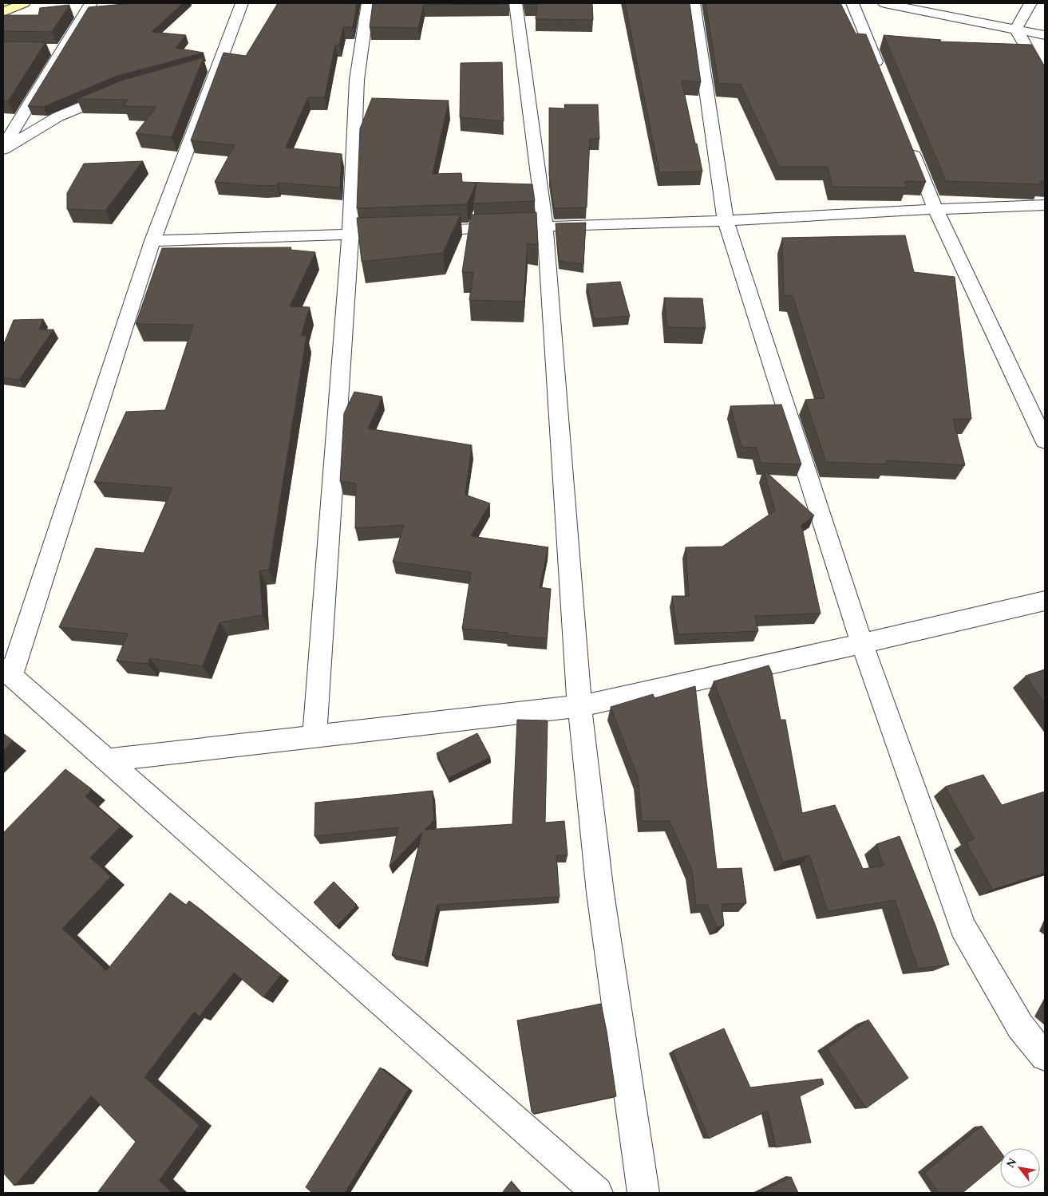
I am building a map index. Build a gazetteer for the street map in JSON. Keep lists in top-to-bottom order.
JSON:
{
  "north": "top left"
}
